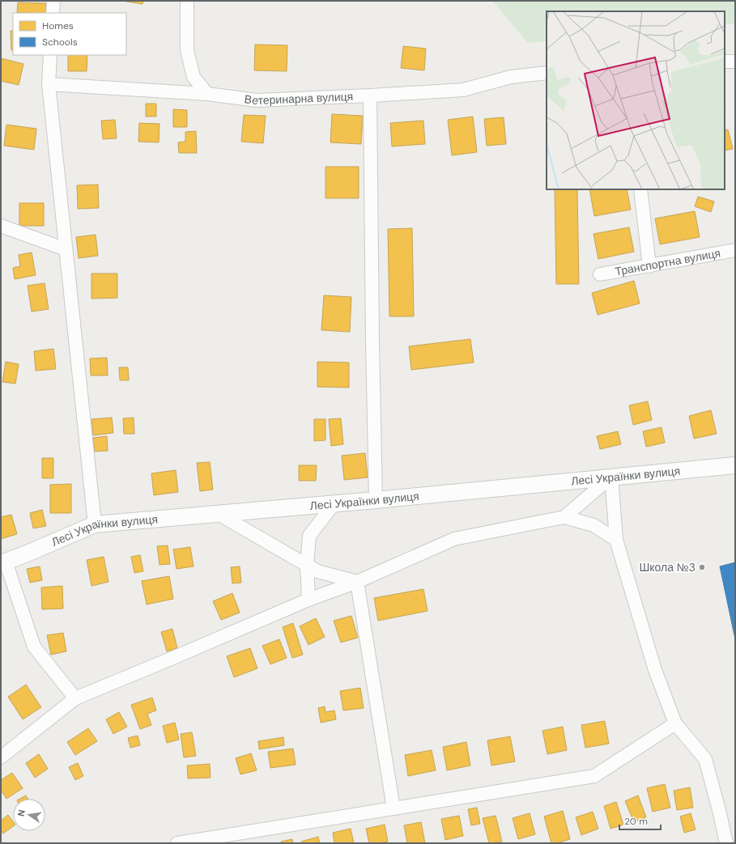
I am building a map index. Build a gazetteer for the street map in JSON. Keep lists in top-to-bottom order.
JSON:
{
  "streets": {
    "street": ["Ветеринарна вулиця", "Транспортна вулиця", "Лесі Українки вулиця"]
  },
  "places": ["Школа №3"],
  "legend": ["Homes", "Schools"],
  "scale_bar": "20 m",
  "north": "left"
}
